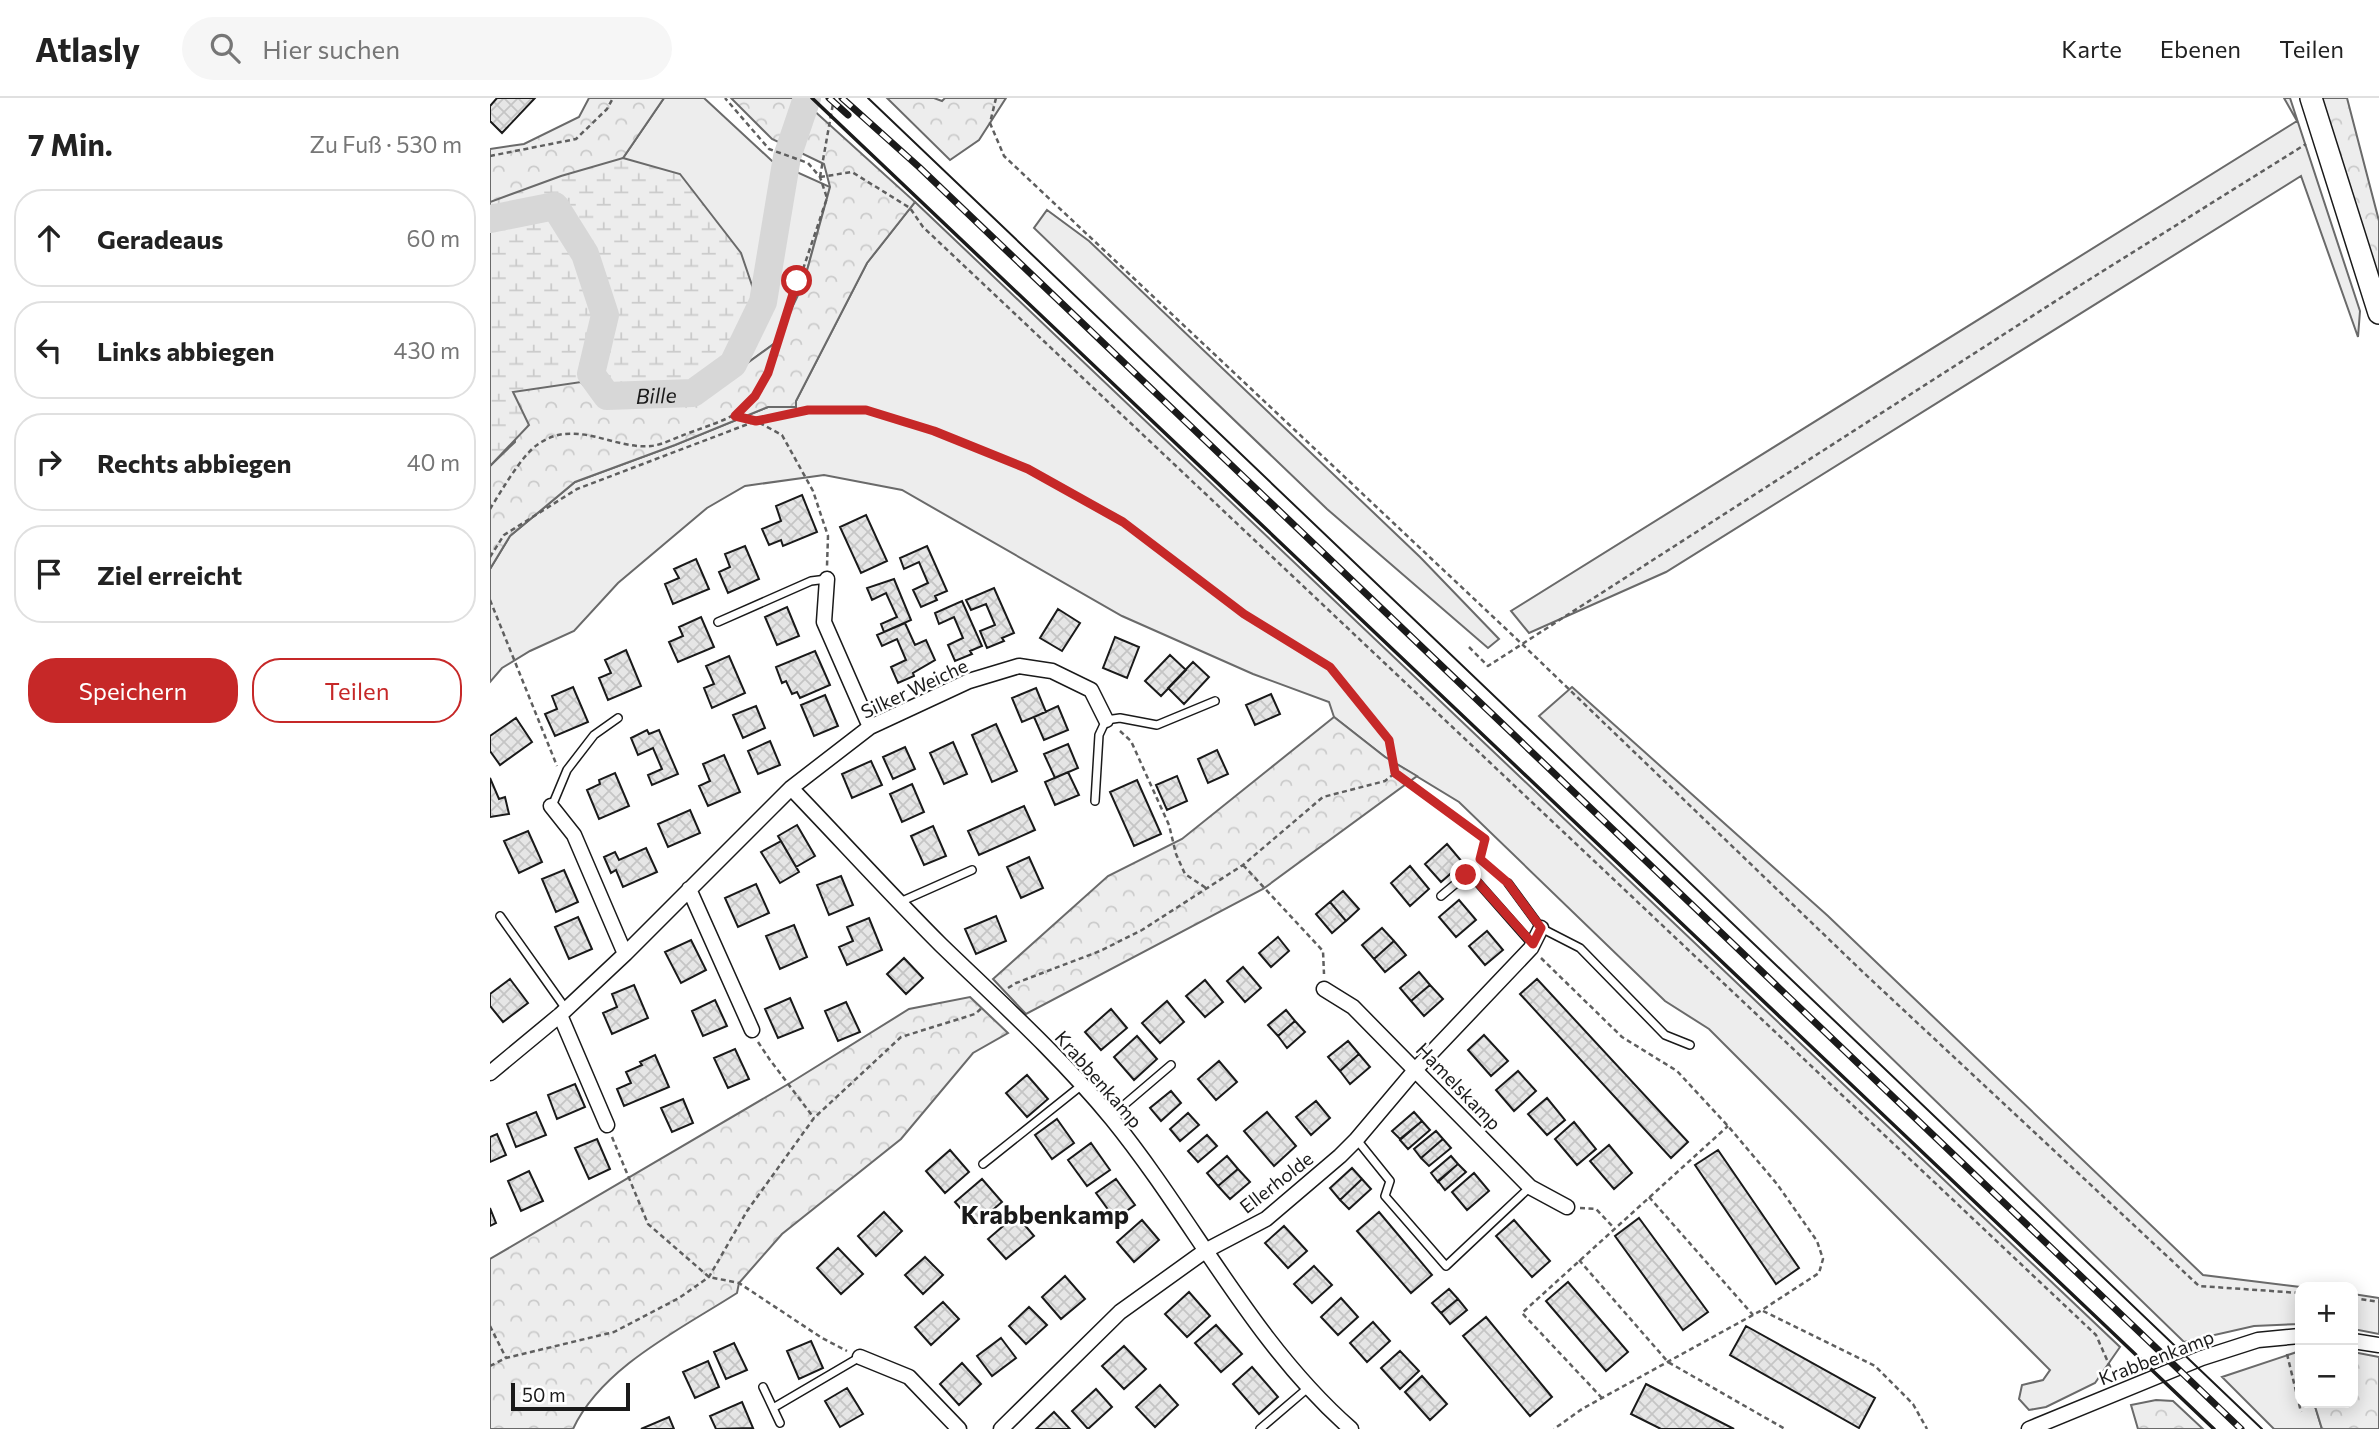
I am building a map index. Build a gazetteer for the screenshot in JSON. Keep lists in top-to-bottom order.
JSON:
{
  "streets": {
    "street": [
      "Silker Weiche",
      "Krabbenkamp",
      "Hamelskamp",
      "Ellerholde"
    ]
  },
  "crossings": [
    ["Silker Weiche", "Krabbenkamp"],
    ["Krabbenkamp", "Ellerholde"],
    ["Hamelskamp", "Ellerholde"]
  ],
  "districts": ["Krabbenkamp"],
  "water": ["Bille"],
  "scale_bar": "50 m",
  "page": {
    "header": "Atlasly",
    "search": "Hier suchen",
    "nav": ["Karte", "Ebenen", "Teilen"],
    "heading": ["7 Min.", "Zu Fuß · 530 m"],
    "list": [
      ["Geradeaus", "60 m"],
      ["Links abbiegen", "430 m"],
      ["Rechts abbiegen", "40 m"],
      "Ziel erreicht"
    ],
    "buttons": ["Speichern", "Teilen"],
    "map_buttons": ["+", "−"],
    "scale": "50 m"
  }
}
